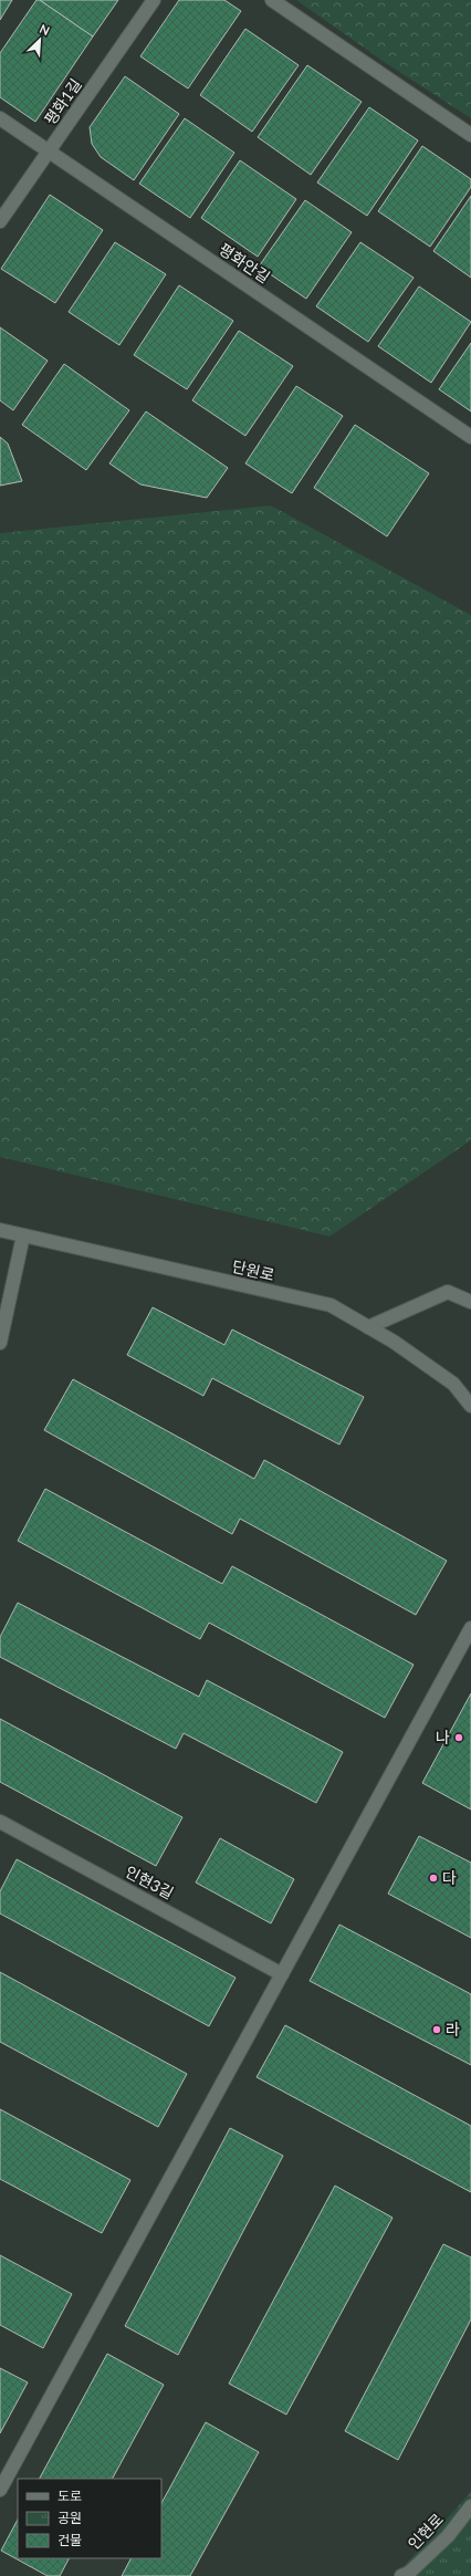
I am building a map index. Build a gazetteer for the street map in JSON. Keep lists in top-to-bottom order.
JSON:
{
  "streets": {
    "street": [
      "평화1길",
      "평화안길",
      "단원로",
      "인현3길",
      "인현로"
    ]
  },
  "crossings": [
    ["평화1길", "평화안길"]
  ],
  "places": ["나", "다", "라"],
  "legend": ["도로", "공원", "건물"],
  "north": "top right"
}
